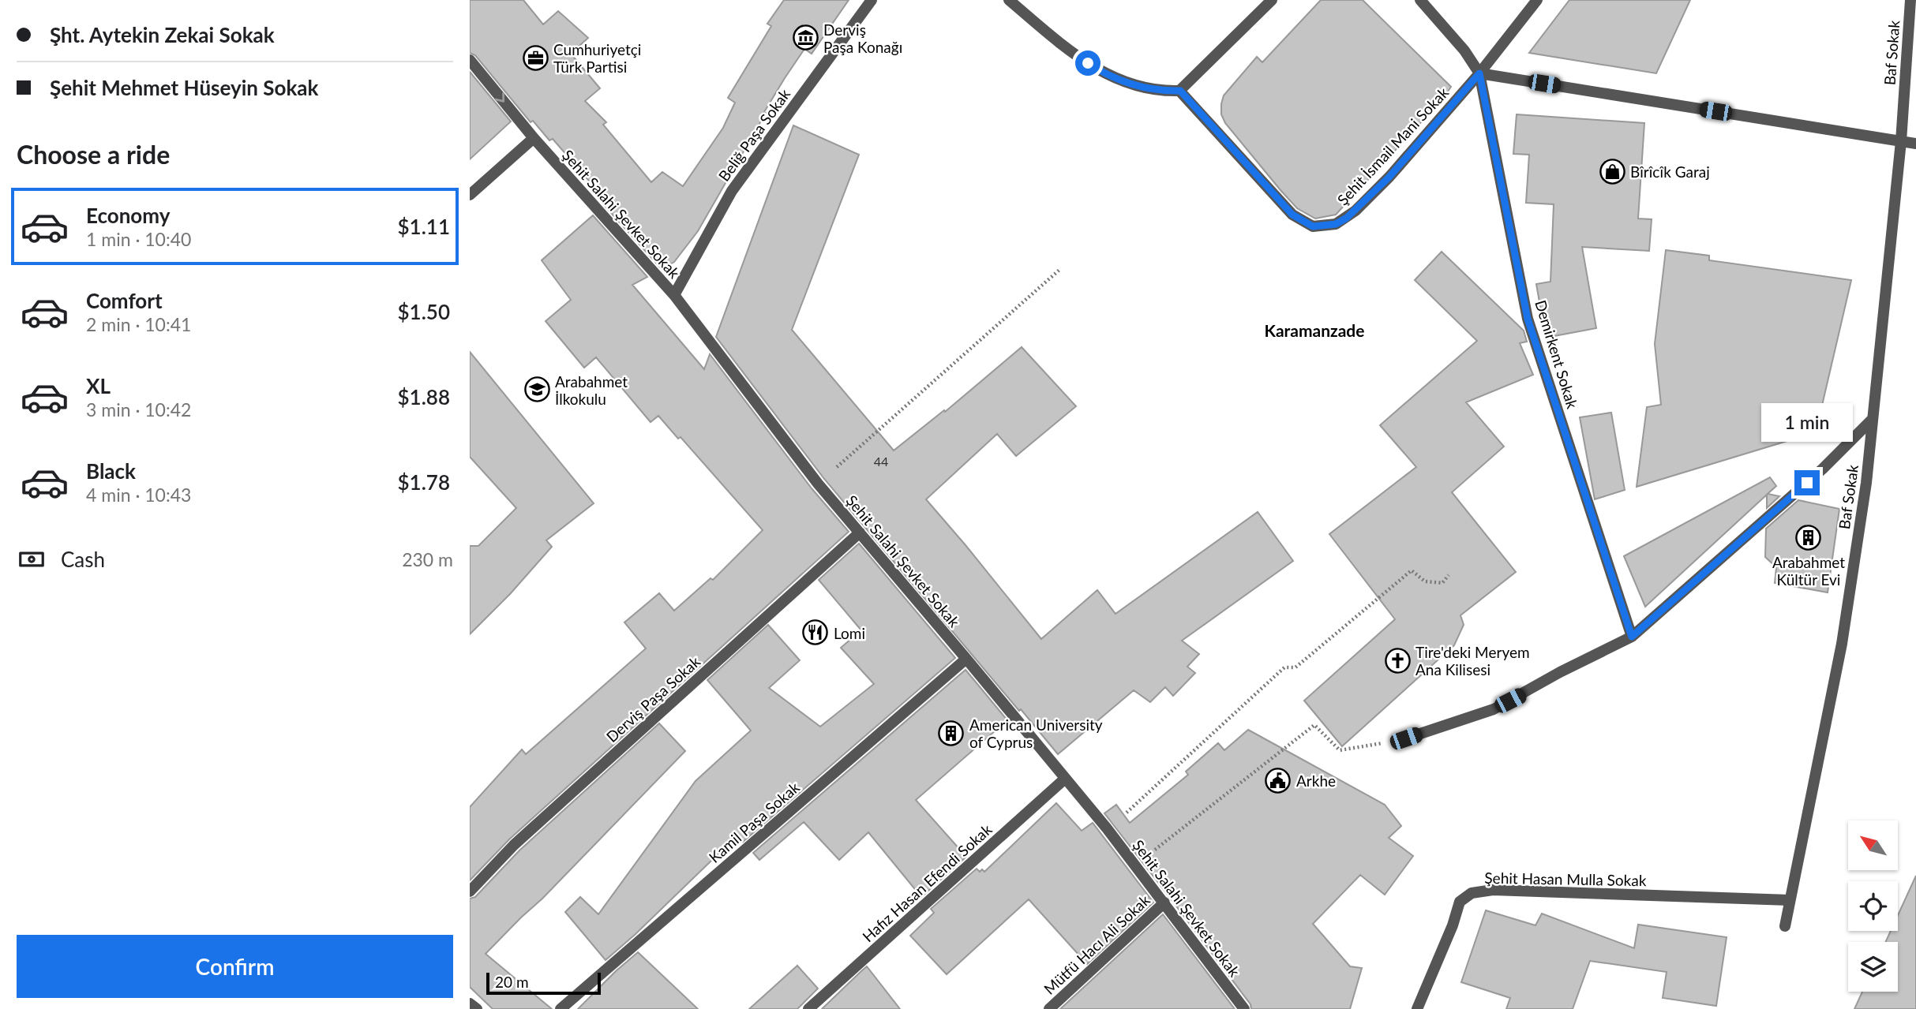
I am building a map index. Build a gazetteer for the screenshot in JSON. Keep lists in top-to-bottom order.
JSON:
{
  "streets": {
    "street": [
      "Baf Sokak",
      "Beliğ Paşa Sokak",
      "Şehit İsmail Mani Sokak",
      "Şehit Salahi Şevket Sokak",
      "Demirkent Sokak",
      "Derviş Paşa Sokak",
      "Kamil Paşa Sokak",
      "Şehit Hasan Mulla Sokak",
      "Hafız Hasan Efendi Sokak",
      "Mütfü Hacı Ali Sokak"
    ]
  },
  "crossings": [
    ["Baf Sokak", "Şehit Hasan Mulla Sokak"],
    ["Beliğ Paşa Sokak", "Şehit Salahi Şevket Sokak"],
    ["Şehit İsmail Mani Sokak", "Demirkent Sokak"],
    ["Şehit Salahi Şevket Sokak", "Derviş Paşa Sokak"],
    ["Şehit Salahi Şevket Sokak", "Kamil Paşa Sokak"],
    ["Şehit Salahi Şevket Sokak", "Hafız Hasan Efendi Sokak"],
    ["Şehit Salahi Şevket Sokak", "Mütfü Hacı Ali Sokak"]
  ],
  "districts": ["Karamanzade"],
  "places": {
    "museum": ["Derviş Paşa Konağı"],
    "office": ["Cumhuriyetçi Türk Partisi"],
    "shop": ["Bîrîcîk Garaj"],
    "school or university": ["Arabahmet İlkokulu"],
    "building": ["Arabahmet Kültür Evi", "American University of Cyprus"],
    "restaurant": ["Lomi"],
    "church": ["Tire'deki Meryem Ana Kilisesi"],
    "public building": ["Arkhe"]
  },
  "house_numbers": ["44"],
  "scale_bar": "20 m",
  "north": "top left",
  "page": {
    "banner": ["Şht. Aytekin Zekai Sokak", "Şehit Mehmet Hüseyin Sokak"],
    "heading": "Choose a ride",
    "list": [
      {
        "name": "Economy",
        "note": "1 min · 10:40",
        "value": "$1.11"
      },
      {
        "name": "Comfort",
        "note": "2 min · 10:41",
        "value": "$1.50"
      },
      {
        "name": "XL",
        "note": "3 min · 10:42",
        "value": "$1.88"
      },
      {
        "name": "Black",
        "note": "4 min · 10:43",
        "value": "$1.78"
      }
    ],
    "bubble": "1 min",
    "pay": ["Cash", "230 m"],
    "buttons": "Confirm",
    "scale": "20 m"
  }
}
